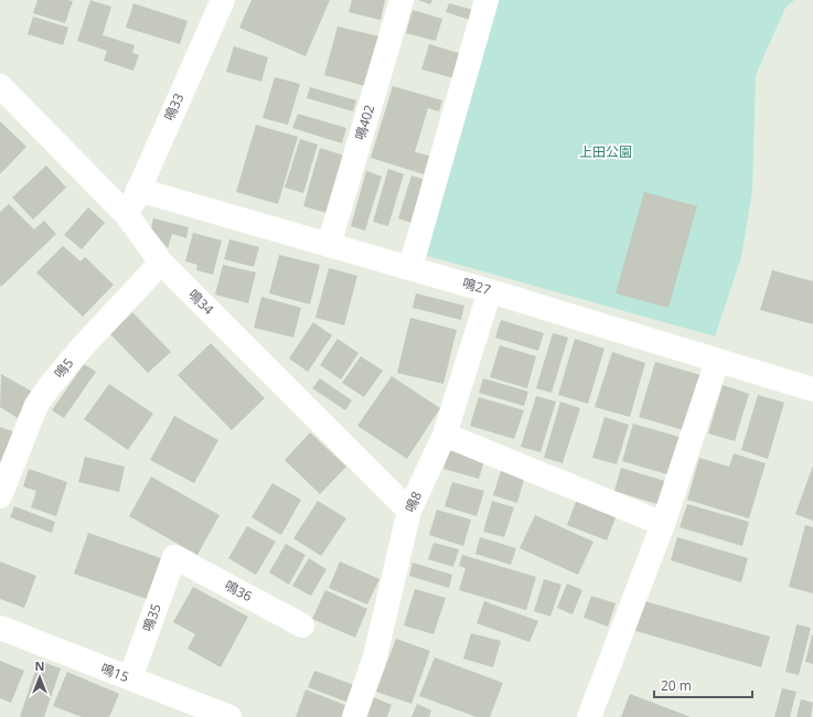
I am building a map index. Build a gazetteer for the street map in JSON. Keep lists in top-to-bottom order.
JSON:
{
  "streets": {
    "street": [
      "鳴33",
      "鳴402",
      "鳴27",
      "鳴34",
      "鳴5",
      "鳴8",
      "鳴36",
      "鳴35",
      "鳴15"
    ]
  },
  "crossings": [
    ["鳴33", "鳴27"],
    ["鳴33", "鳴34"],
    ["鳴402", "鳴27"],
    ["鳴27", "鳴8"],
    ["鳴34", "鳴5"],
    ["鳴34", "鳴8"],
    ["鳴36", "鳴35"],
    ["鳴35", "鳴15"]
  ],
  "parks": ["上田公園"],
  "scale_bar": "20 m",
  "north": "top"
}
